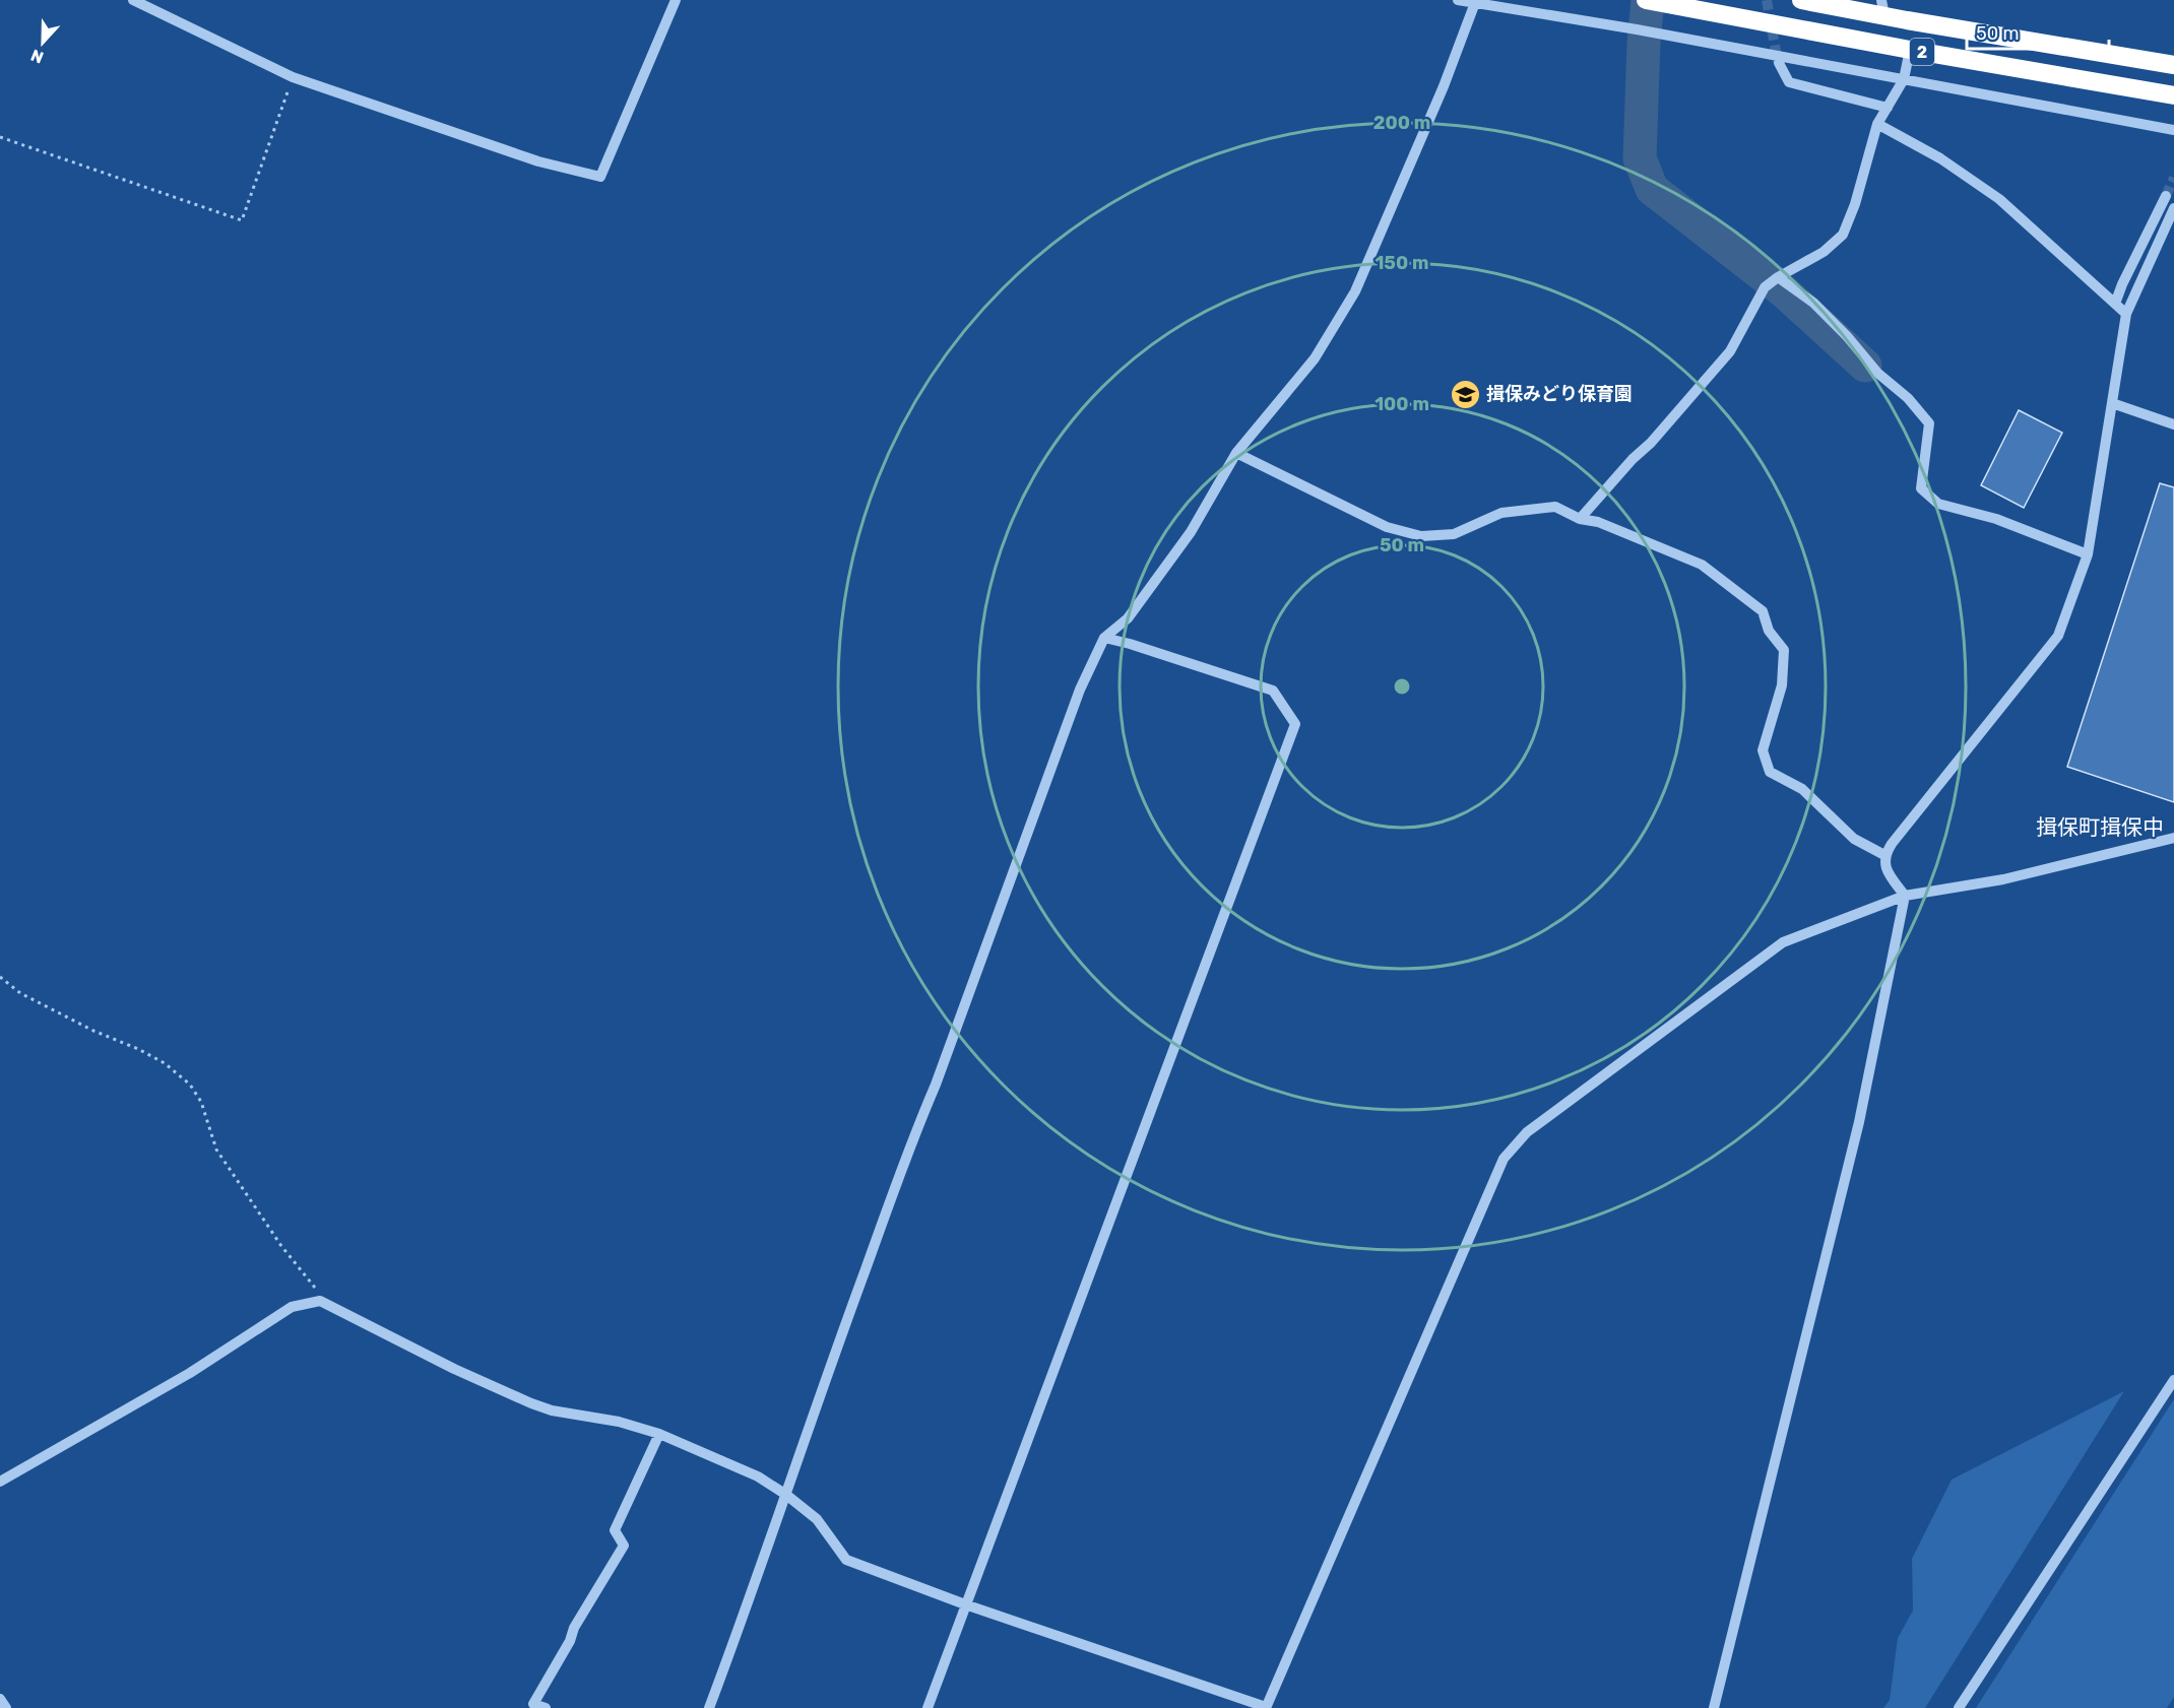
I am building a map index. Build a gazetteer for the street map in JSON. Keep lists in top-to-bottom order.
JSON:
{
  "streets": {
    "highway": ["2"]
  },
  "districts": ["揖保町揖保中"],
  "places": {
    "school or university": ["揖保みどり保育園"]
  },
  "scale_bar": "50 m",
  "north": "bottom",
  "rings": [
    "200 m",
    "150 m",
    "100 m",
    "50 m"
  ]
}
